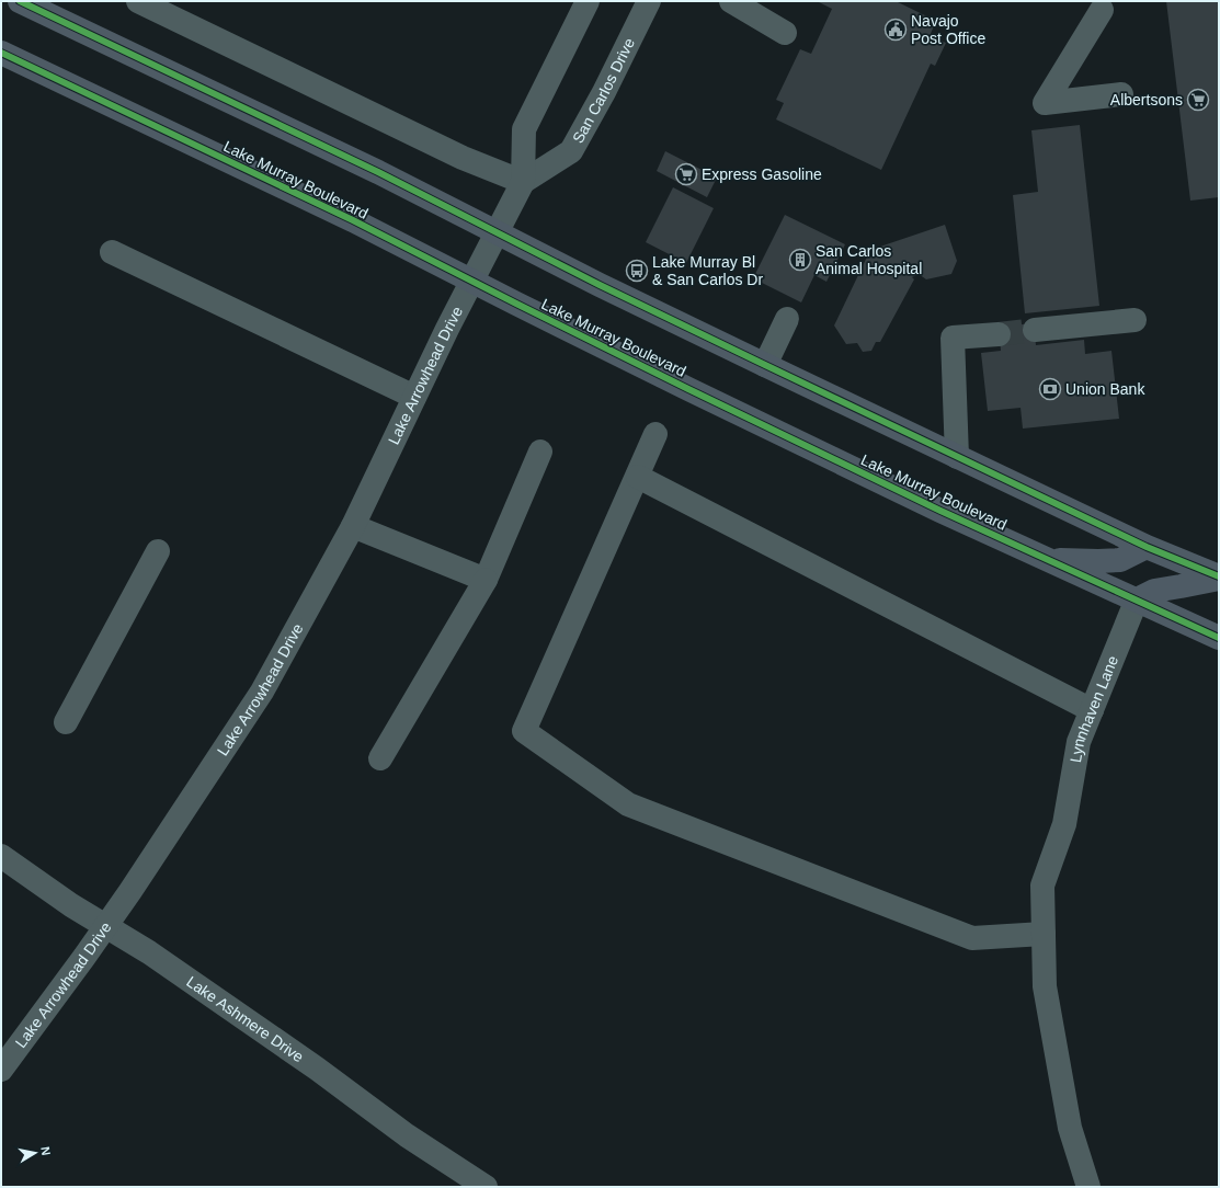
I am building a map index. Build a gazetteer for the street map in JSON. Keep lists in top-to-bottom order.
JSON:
{
  "streets": {
    "main road": ["Lake Murray Boulevard"],
    "street": [
      "San Carlos Drive",
      "Lake Arrowhead Drive",
      "Lynnhaven Lane",
      "Lake Ashmere Drive"
    ]
  },
  "crossings": [
    ["San Carlos Drive", "Lake Murray Boulevard"],
    ["San Carlos Drive", "Lake Arrowhead Drive"],
    ["Lake Murray Boulevard", "Lake Arrowhead Drive"],
    ["Lake Murray Boulevard", "Lynnhaven Lane"],
    ["Lake Arrowhead Drive", "Lake Ashmere Drive"]
  ],
  "places": {
    "public building": ["Navajo Post Office"],
    "supermarket": ["Albertsons", "Express Gasoline"],
    "building": ["San Carlos Animal Hospital"],
    "bus stop": ["Lake Murray Bl & San Carlos Dr"],
    "bank": ["Union Bank"]
  },
  "north": "right"
}
